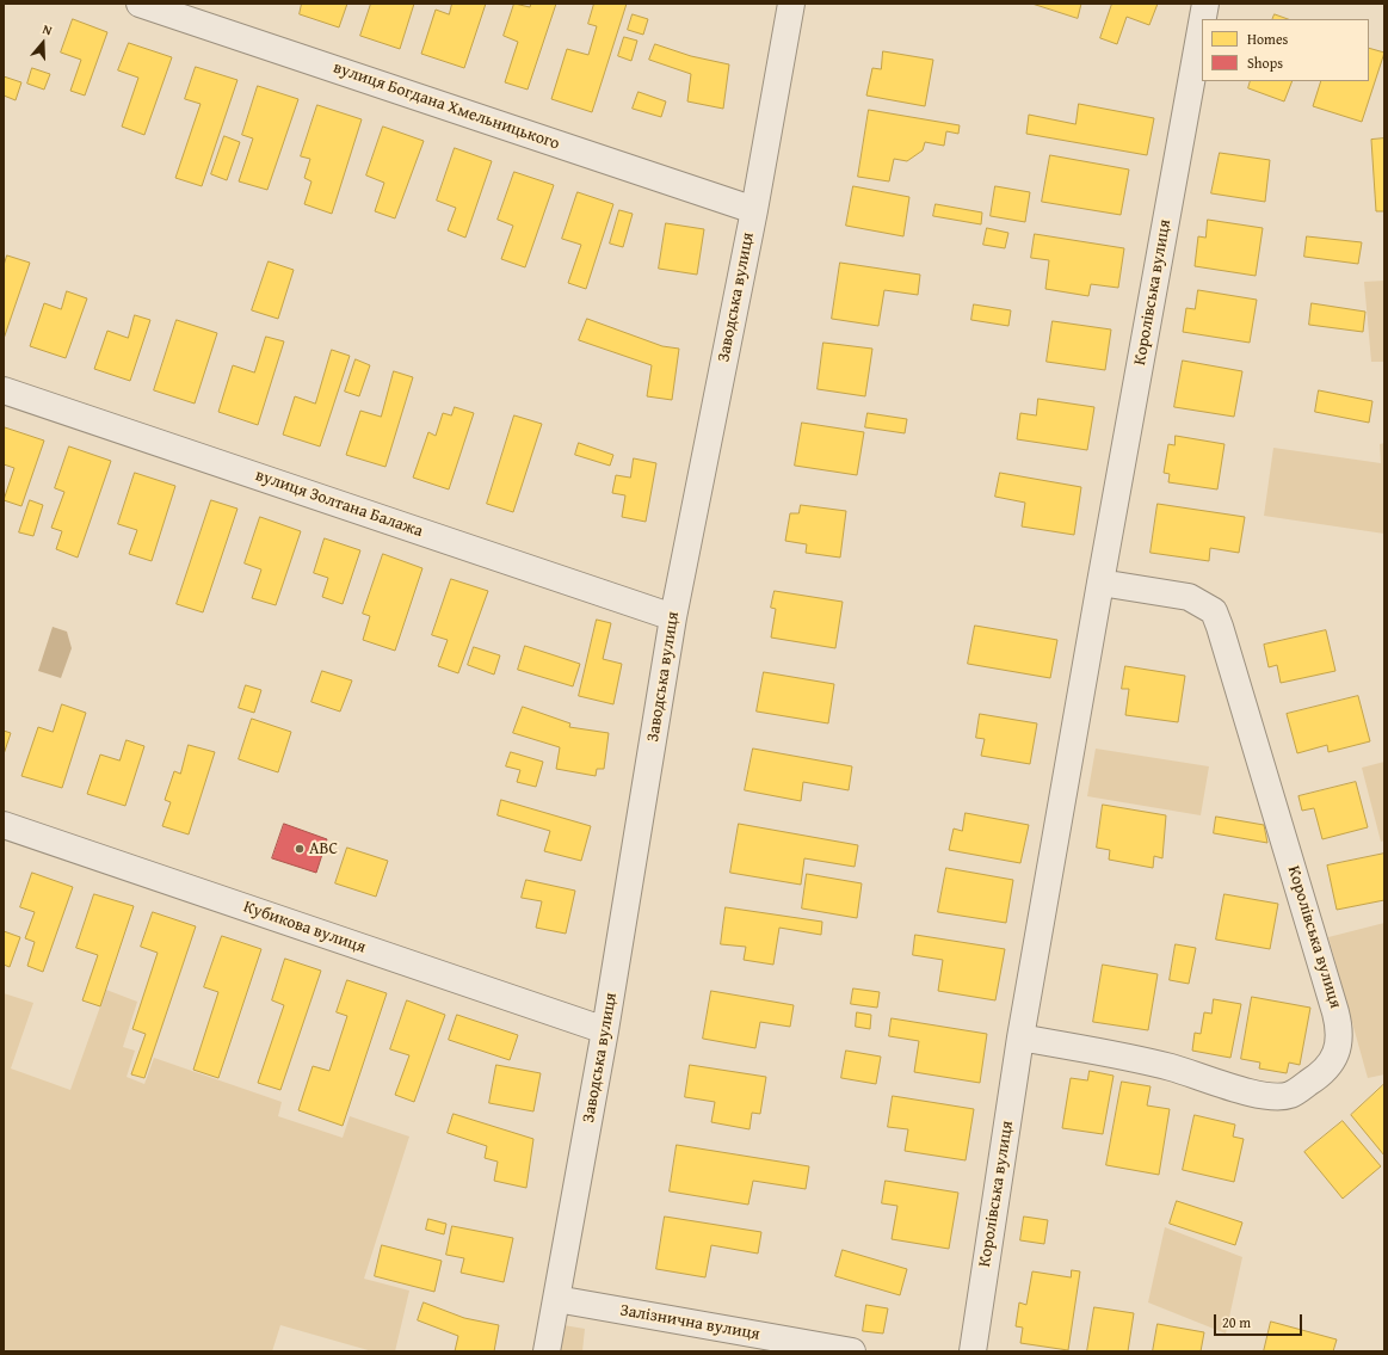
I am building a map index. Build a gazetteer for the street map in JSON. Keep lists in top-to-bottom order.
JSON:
{
  "streets": {
    "street": [
      "вулиця Богдана Хмельницького",
      "Королівська вулиця",
      "Заводська вулиця",
      "вулиця Золтана Балажа",
      "Кубикова вулиця",
      "Залізнична вулиця"
    ]
  },
  "crossings": [
    ["вулиця Богдана Хмельницького", "Заводська вулиця"],
    ["Заводська вулиця", "вулиця Золтана Балажа"],
    ["Заводська вулиця", "Кубикова вулиця"],
    ["Заводська вулиця", "Залізнична вулиця"]
  ],
  "places": ["ABC"],
  "legend": ["Homes", "Shops"],
  "scale_bar": "20 m",
  "north": "top"
}
